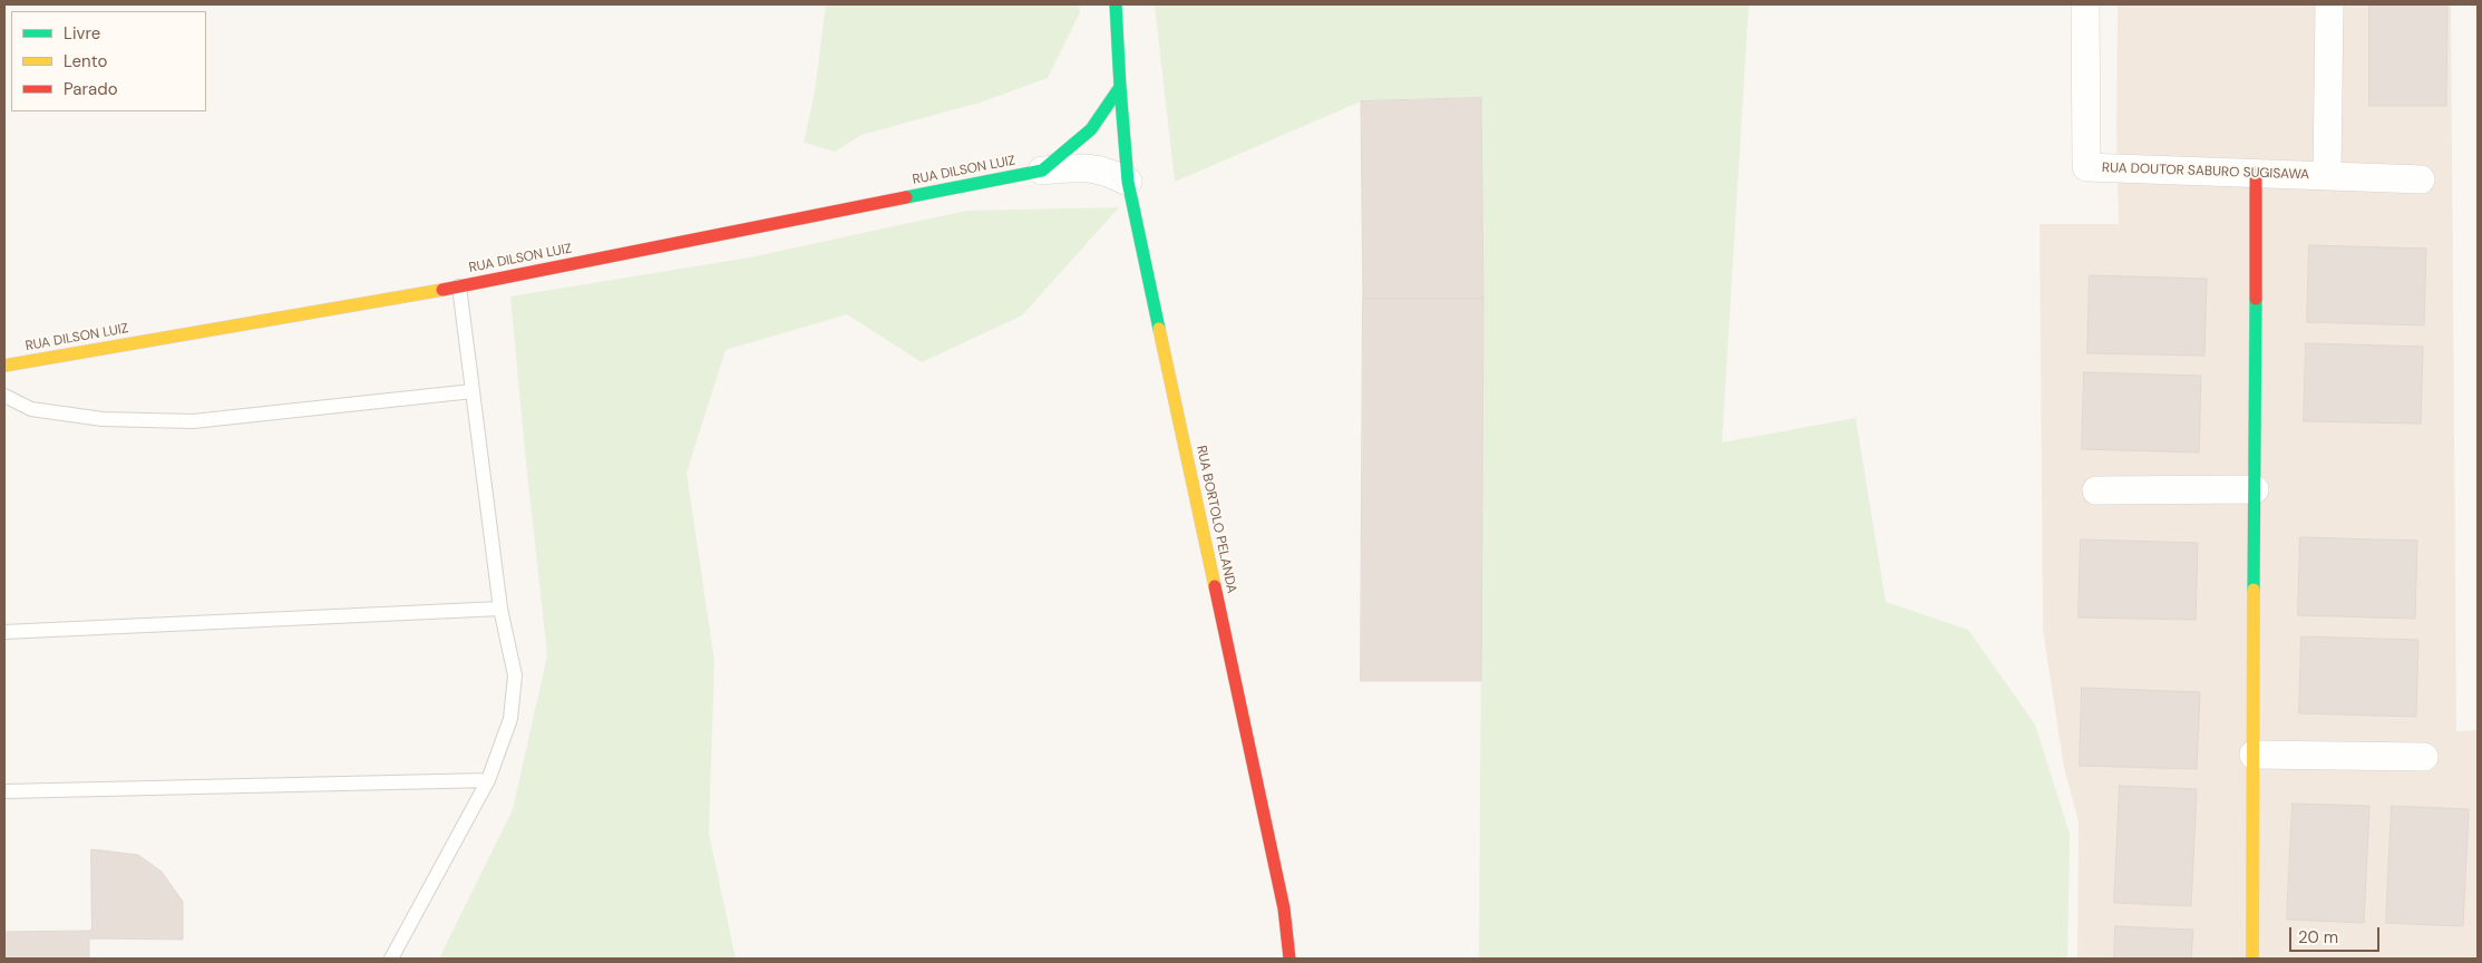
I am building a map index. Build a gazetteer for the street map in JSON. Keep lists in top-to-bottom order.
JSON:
{
  "streets": {
    "street": ["RUA DILSON LUIZ", "RUA DOUTOR SABURO SUGISAWA", "RUA BORTOLO PELANDA"]
  },
  "legend": ["Livre", "Lento", "Parado"],
  "scale_bar": "20 m"
}
